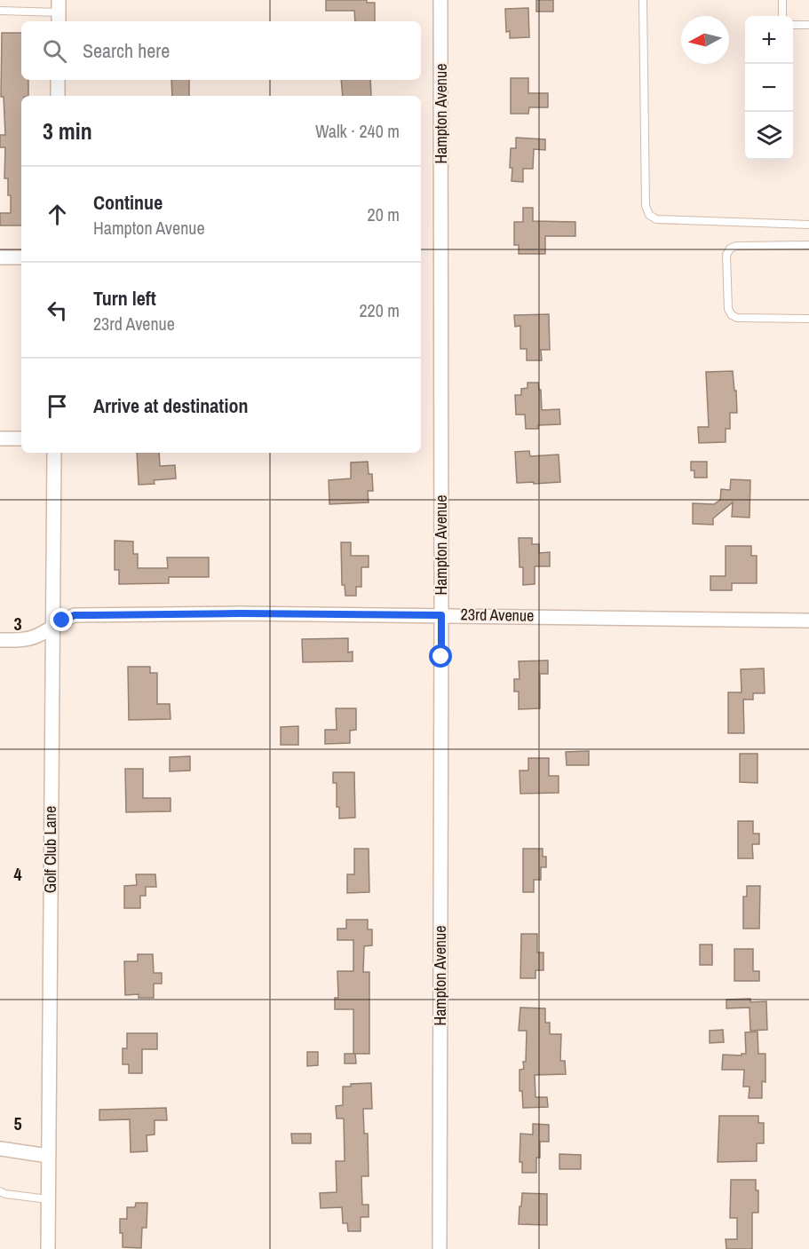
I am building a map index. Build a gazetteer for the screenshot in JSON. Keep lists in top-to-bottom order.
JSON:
{
  "streets": {
    "street": ["Hampton Avenue", "23rd Avenue", "Golf Club Lane"]
  },
  "crossings": [
    ["Hampton Avenue", "23rd Avenue"],
    ["23rd Avenue", "Golf Club Lane"]
  ],
  "north": "left",
  "page": {
    "map_buttons": ["+", "−"],
    "search": "Search here",
    "heading": ["3 min", "Walk · 240 m"],
    "list": [
      ["Continue", "Hampton Avenue", "20 m"],
      ["Turn left", "23rd Avenue", "220 m"],
      "Arrive at destination"
    ]
  },
  "grid": {
    "rows": ["3", "4", "5"]
  }
}
